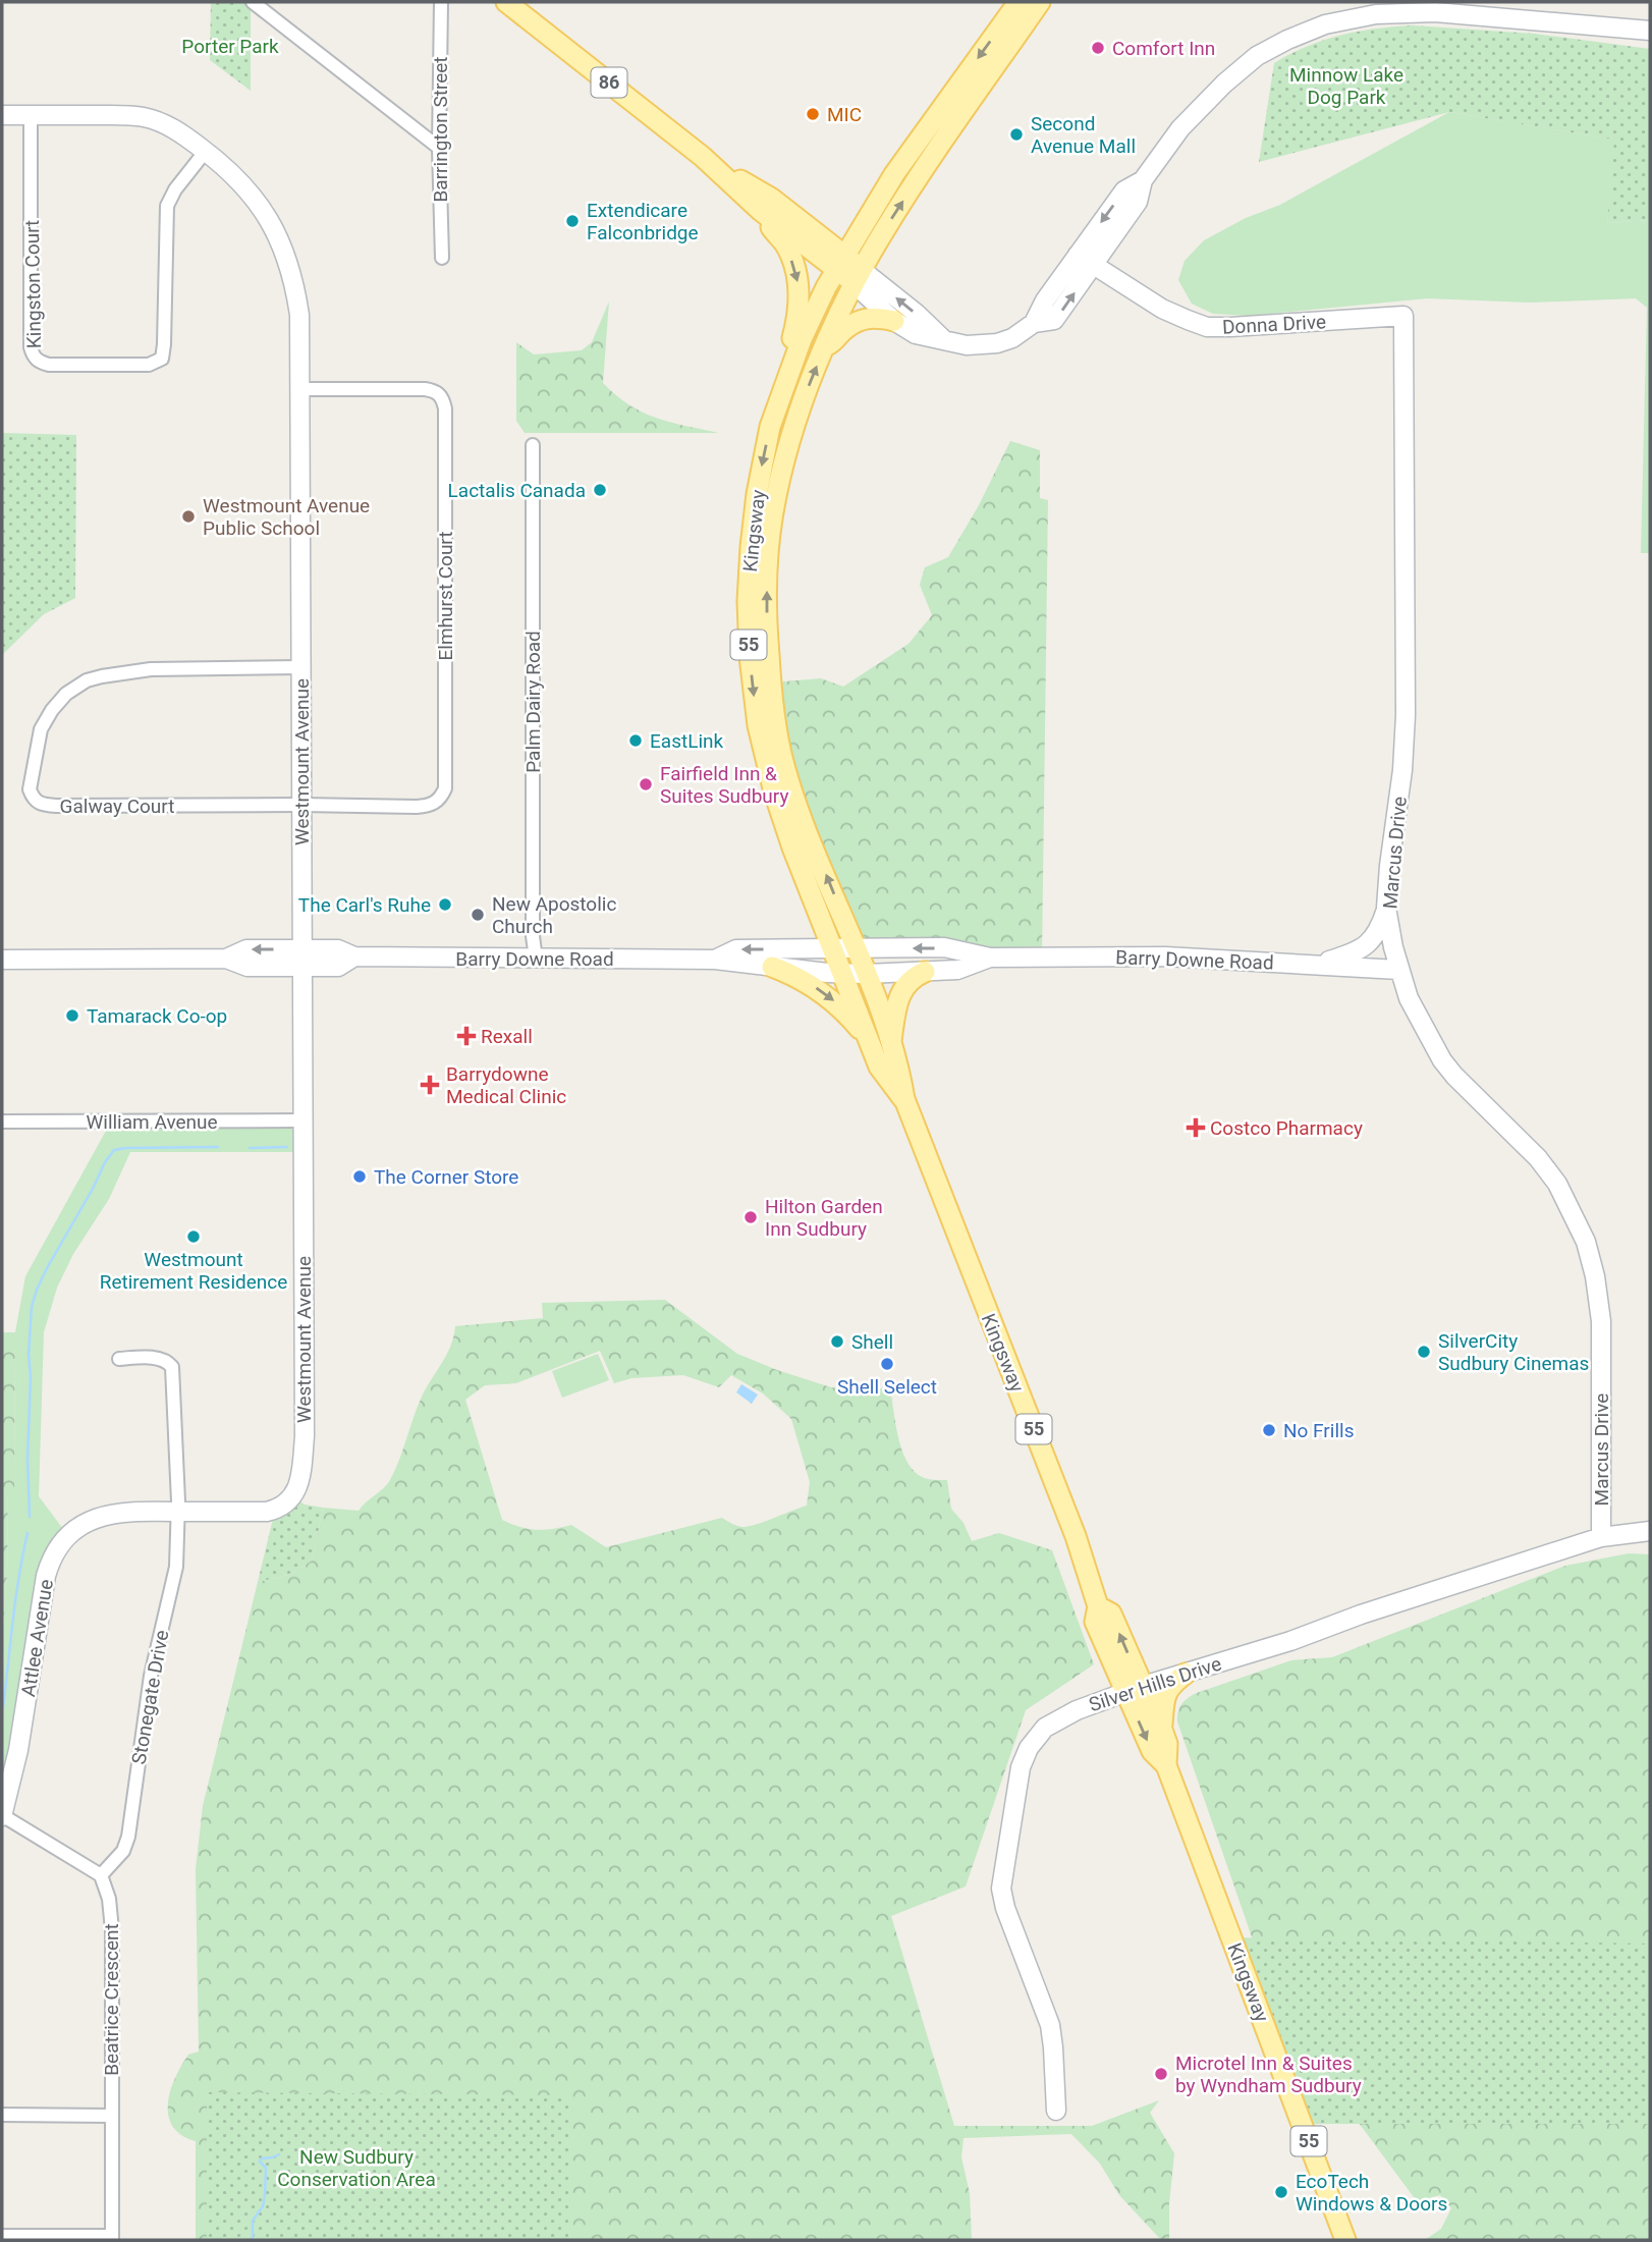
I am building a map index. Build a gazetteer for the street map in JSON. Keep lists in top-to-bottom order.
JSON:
{
  "streets": {
    "main road": ["86", "Kingsway", "55"],
    "street": [
      "Barrington Street",
      "Kingston Court",
      "Donna Drive",
      "Elmhurst Court",
      "Palm Dairy Road",
      "Westmount Avenue",
      "Galway Court",
      "Marcus Drive",
      "Barry Downe Road",
      "William Avenue",
      "Attlee Avenue",
      "Silver Hills Drive",
      "Stonegate Drive",
      "Beatrice Crescent"
    ]
  },
  "crossings": [
    ["86", "Kingsway"],
    ["Kingston Court", "Westmount Avenue"],
    ["Donna Drive", "Marcus Drive"],
    ["Kingsway", "Barry Downe Road"],
    ["Kingsway", "Silver Hills Drive"],
    ["Elmhurst Court", "Westmount Avenue"],
    ["Elmhurst Court", "Galway Court"],
    ["Palm Dairy Road", "Barry Downe Road"],
    ["Westmount Avenue", "Galway Court"],
    ["Westmount Avenue", "Barry Downe Road"],
    ["Westmount Avenue", "William Avenue"],
    ["Westmount Avenue", "Attlee Avenue"],
    ["Westmount Avenue", "Stonegate Drive"],
    ["Marcus Drive", "Barry Downe Road"],
    ["Marcus Drive", "Silver Hills Drive"],
    ["Attlee Avenue", "Stonegate Drive"],
    ["Stonegate Drive", "Beatrice Crescent"]
  ],
  "parks": ["Porter Park", "Minnow Lake Dog Park", "New Sudbury Conservation Area"],
  "places": {
    "other": [
      "Comfort Inn",
      "MIC",
      "Second Avenue Mall",
      "Extendicare Falconbridge",
      "Lactalis Canada",
      "Westmount Avenue Public School",
      "EastLink",
      "Fairfield Inn & Suites Sudbury",
      "The Carl's Ruhe",
      "New Apostolic Church",
      "Tamarack Co-op",
      "The Corner Store",
      "Hilton Garden Inn Sudbury",
      "Westmount Retirement Residence",
      "Shell",
      "SilverCity Sudbury Cinemas",
      "Shell Select",
      "No Frills",
      "Microtel Inn & Suites by Wyndham Sudbury",
      "EcoTech Windows & Doors"
    ],
    "health": ["Rexall", "Barrydowne Medical Clinic", "Costco Pharmacy"]
  }
}
